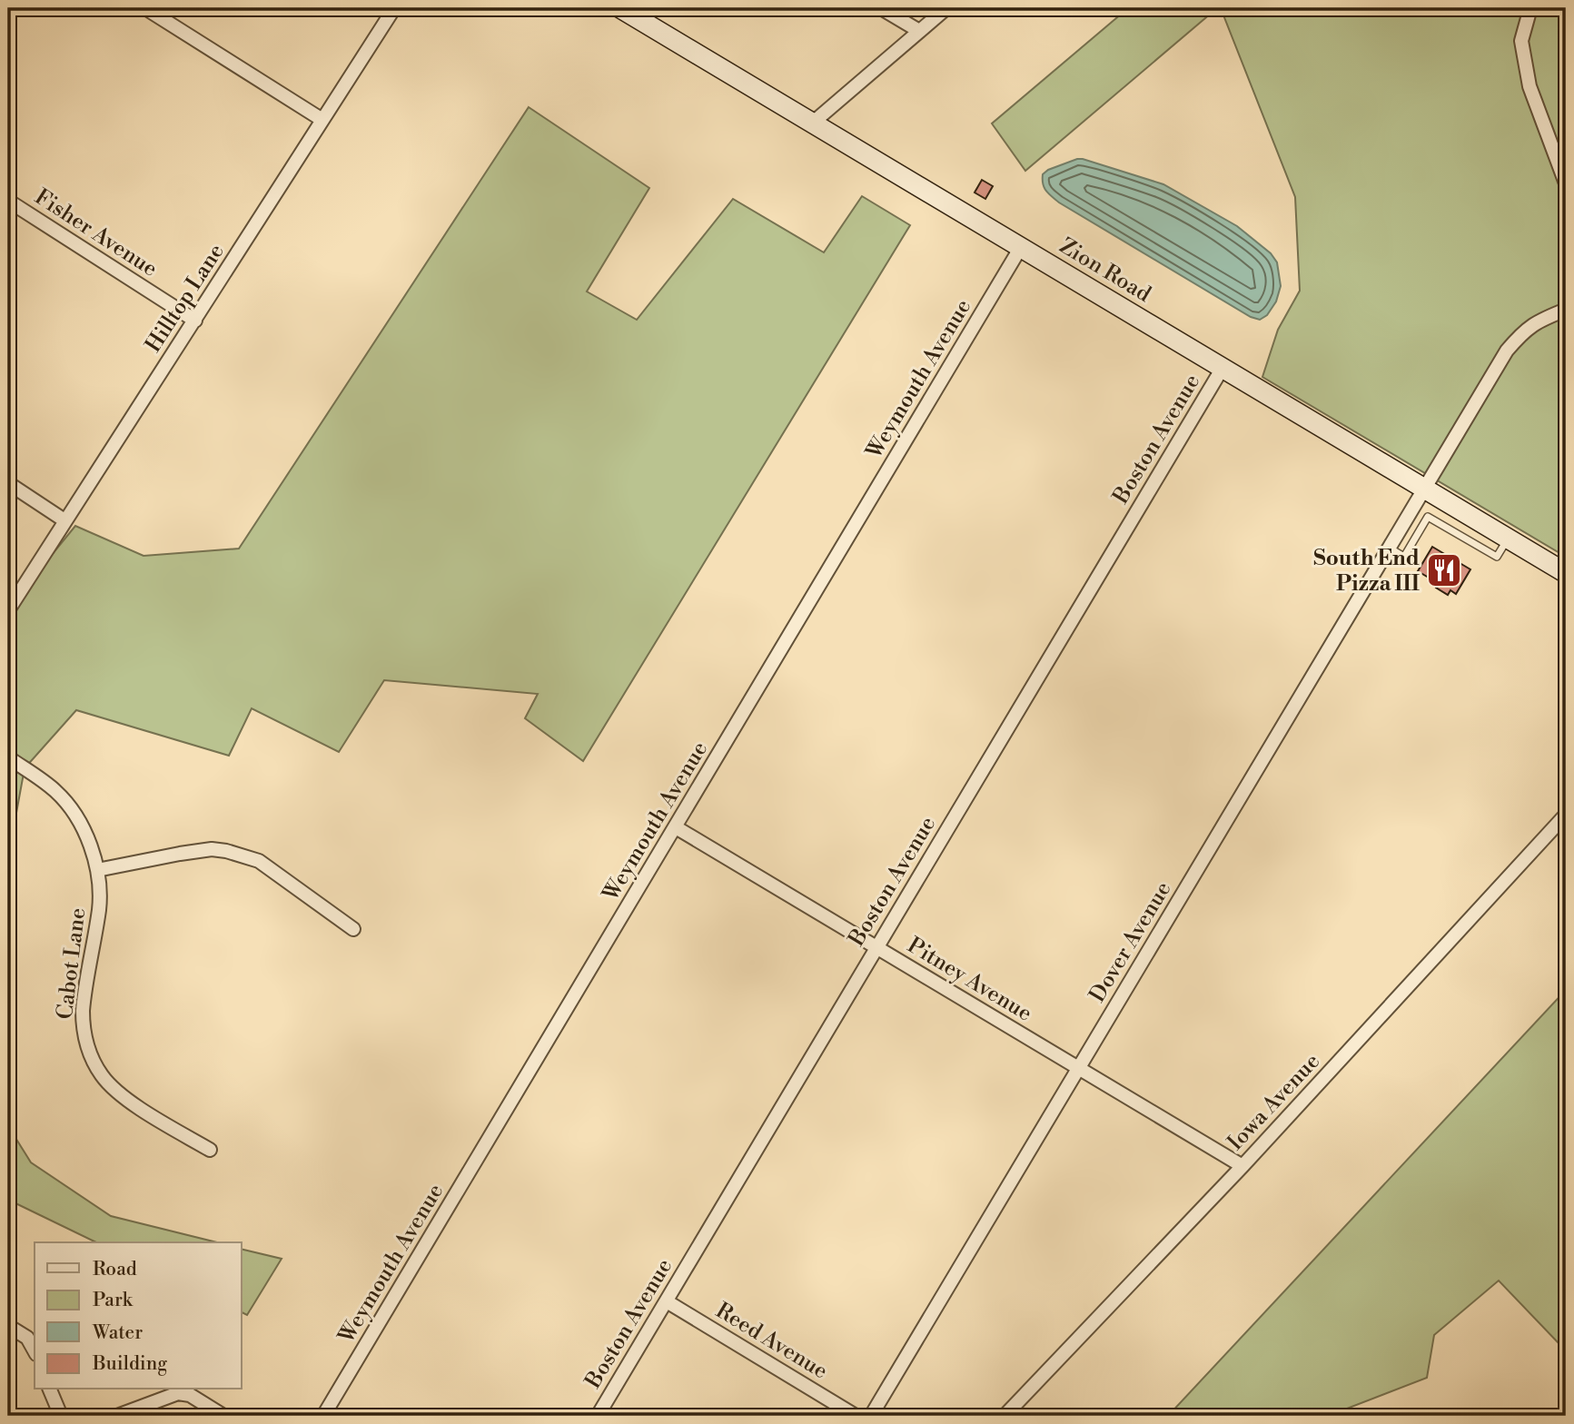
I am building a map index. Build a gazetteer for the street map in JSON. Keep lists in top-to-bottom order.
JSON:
{
  "streets": {
    "street": [
      "Fisher Avenue",
      "Zion Road",
      "Hilltop Lane",
      "Weymouth Avenue",
      "Boston Avenue",
      "Dover Avenue",
      "Cabot Lane",
      "Pitney Avenue",
      "Iowa Avenue",
      "Reed Avenue"
    ]
  },
  "crossings": [
    ["Fisher Avenue", "Hilltop Lane"],
    ["Zion Road", "Weymouth Avenue"],
    ["Zion Road", "Boston Avenue"],
    ["Zion Road", "Dover Avenue"],
    ["Weymouth Avenue", "Pitney Avenue"],
    ["Boston Avenue", "Pitney Avenue"],
    ["Boston Avenue", "Reed Avenue"],
    ["Dover Avenue", "Pitney Avenue"],
    ["Pitney Avenue", "Iowa Avenue"]
  ],
  "places": {
    "restaurant": ["South End Pizza III"]
  },
  "legend": [
    "Road",
    "Park",
    "Water",
    "Building"
  ]
}
